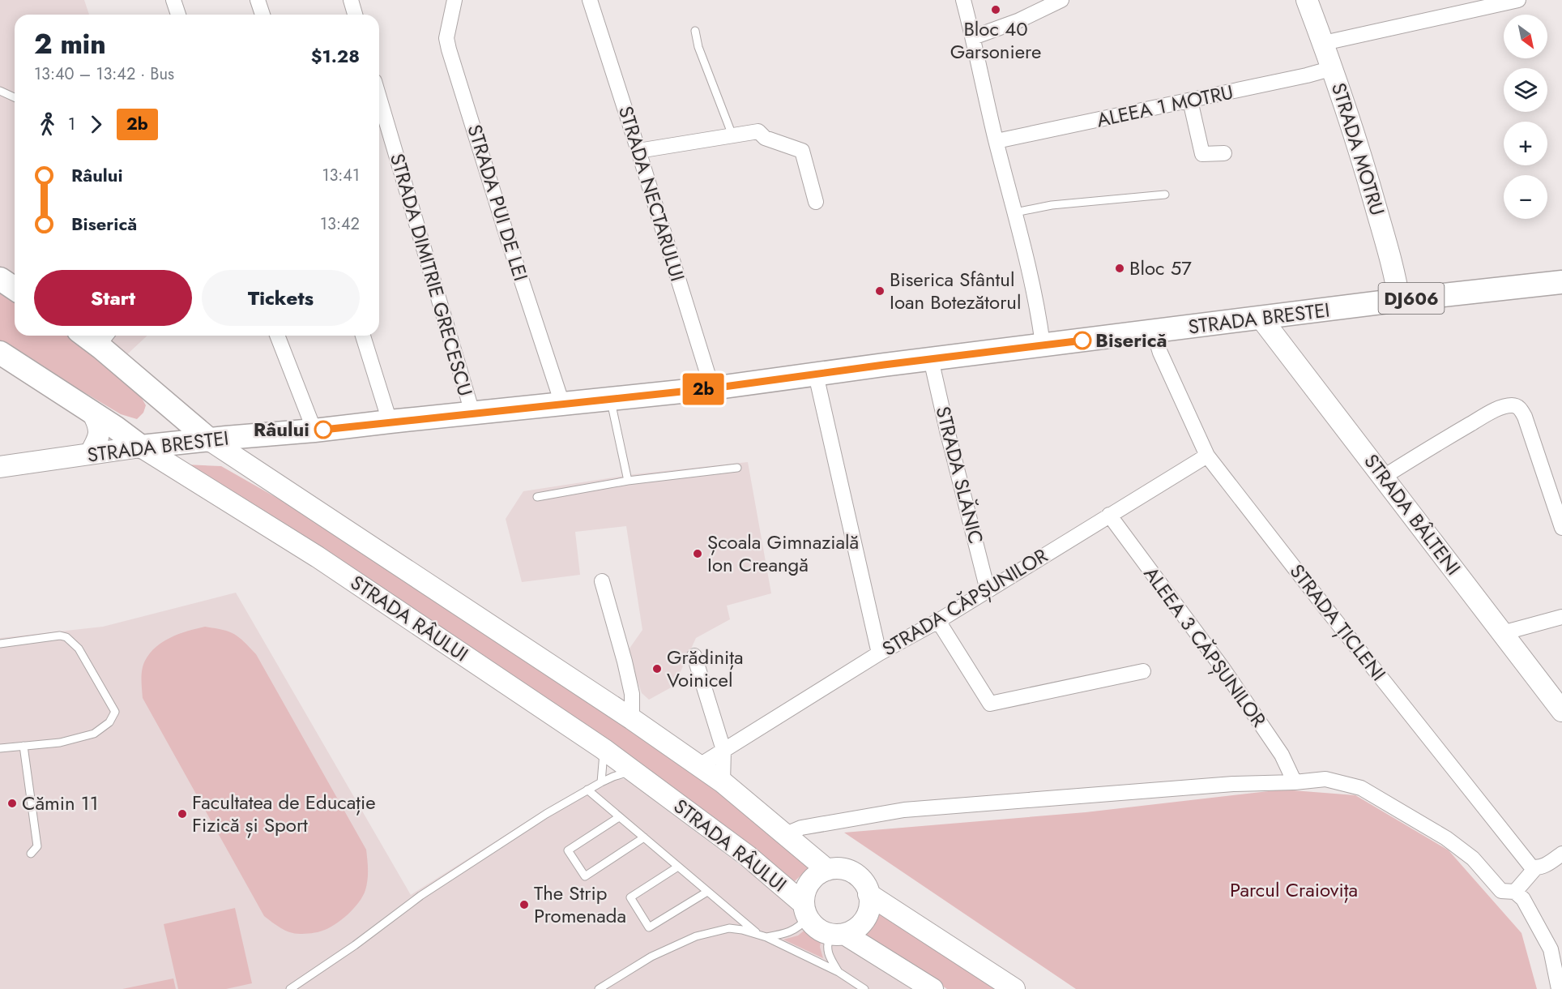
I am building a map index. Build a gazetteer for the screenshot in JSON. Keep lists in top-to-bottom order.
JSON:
{
  "streets": {
    "main road": [
      "STRADA MOTRU",
      "DJ606",
      "STRADA BRESTEI",
      "STRADA BÂLTENI",
      "STRADA RÂULUI"
    ],
    "street": [
      "ALEEA 1 MOTRU",
      "STRADA NECTARULUI",
      "STRADA PUI DE LEI",
      "STRADA DIMITRIE GRECESCU",
      "STRADA SLĂNIC",
      "STRADA CĂPȘUNILOR",
      "STRADA ȚICLENI",
      "ALEEA 3 CĂPȘUNILOR"
    ]
  },
  "crossings": [
    ["ALEEA 1 MOTRU", "STRADA MOTRU"],
    ["STRADA MOTRU", "STRADA BRESTEI"],
    ["STRADA NECTARULUI", "STRADA BRESTEI"],
    ["STRADA PUI DE LEI", "STRADA BRESTEI"],
    ["STRADA DIMITRIE GRECESCU", "STRADA BRESTEI"],
    ["STRADA BRESTEI", "STRADA SLĂNIC"],
    ["STRADA BRESTEI", "STRADA BÂLTENI"],
    ["STRADA BRESTEI", "STRADA RÂULUI"],
    ["STRADA BRESTEI", "STRADA ȚICLENI"],
    ["STRADA SLĂNIC", "STRADA CĂPȘUNILOR"],
    ["STRADA CĂPȘUNILOR", "STRADA RÂULUI"],
    ["STRADA CĂPȘUNILOR", "STRADA ȚICLENI"],
    ["STRADA CĂPȘUNILOR", "ALEEA 3 CĂPȘUNILOR"]
  ],
  "parks": ["Parcul Craiovița"],
  "places": [
    "Bloc 40 Garsoniere",
    "Bloc 57",
    "Biserica Sfântul Ioan Botezătorul",
    "Biserică",
    "Râului",
    "Școala Gimnazială Ion Creangă",
    "Grădinița Voinicel",
    "Cămin 11",
    "Facultatea de Educație Fizică și Sport",
    "The Strip Promenada"
  ],
  "lines": ["bus line 2b"],
  "north": "bottom right",
  "page": {
    "on_map": "2b",
    "map_buttons": ["+", "−"],
    "heading": ["2 min", "13:40 – 13:42 · Bus", "$1.28"],
    "legs": ["1", "2b"],
    "list": [
      {
        "name": "Râului",
        "value": "13:41"
      },
      {
        "name": "Biserică",
        "value": "13:42"
      }
    ],
    "buttons": ["Start", "Tickets"]
  }
}
